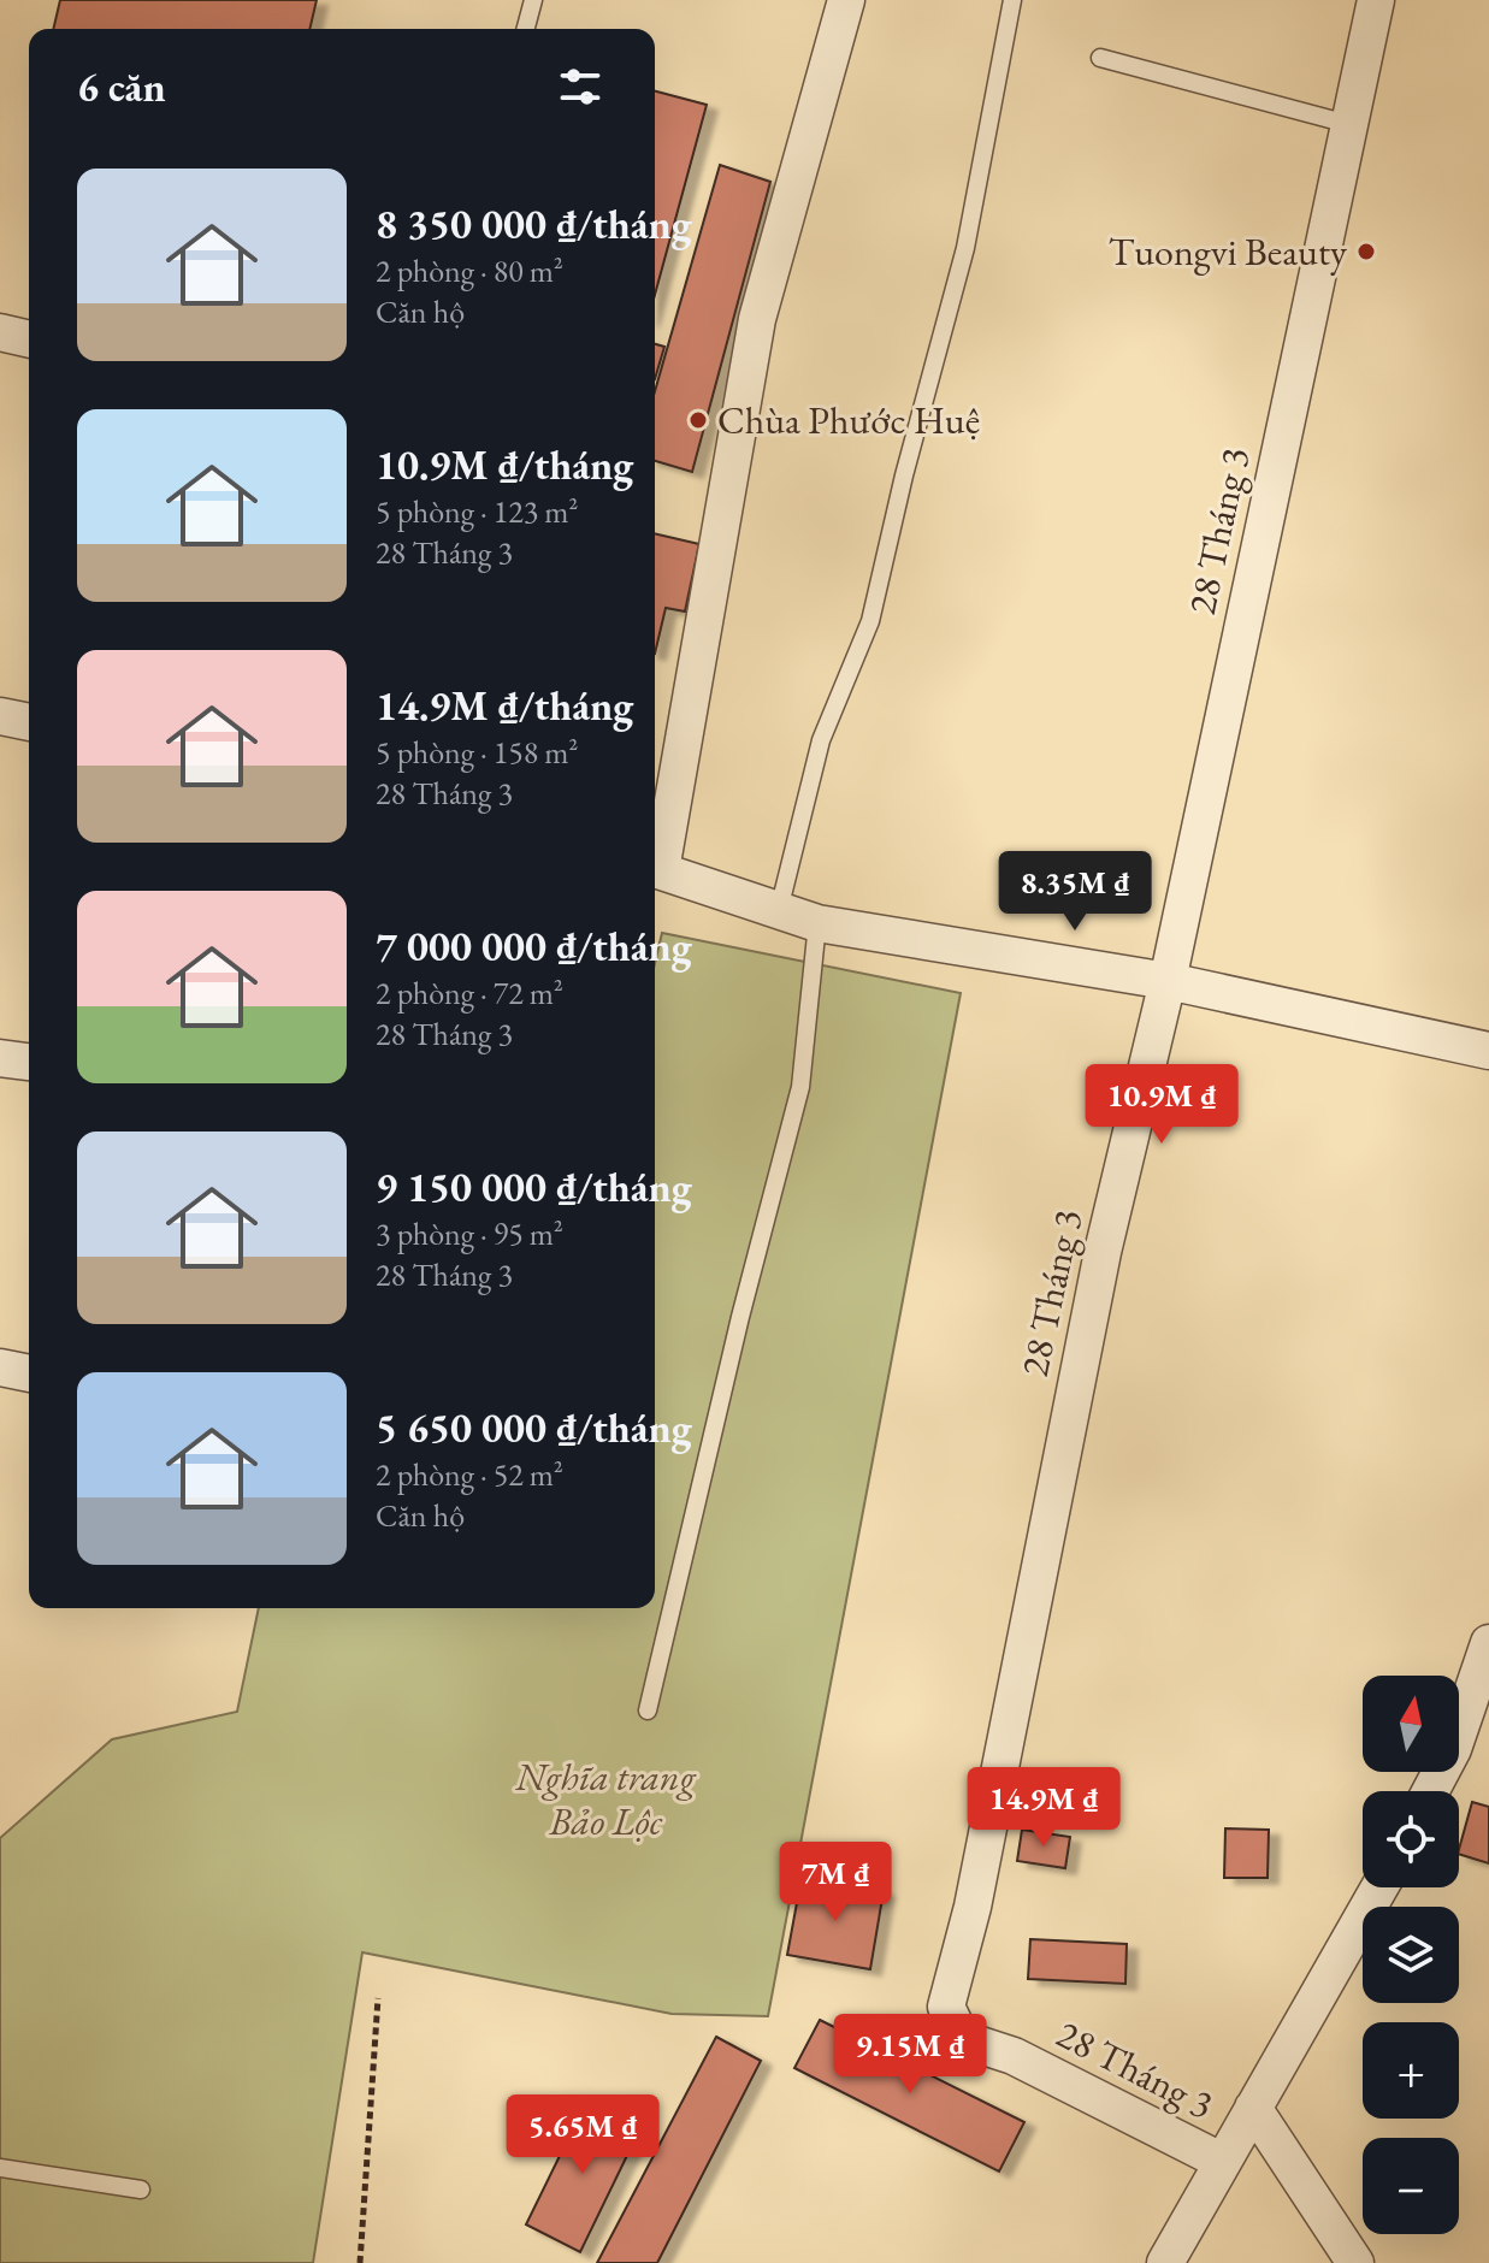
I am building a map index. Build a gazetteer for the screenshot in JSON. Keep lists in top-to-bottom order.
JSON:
{
  "streets": {
    "street": ["28 Tháng 3"]
  },
  "parks": ["Nghĩa trang Bảo Lộc"],
  "places": ["Tuongvi Beauty", "Chùa Phước Huệ"],
  "north": "top",
  "page": {
    "heading": "6 căn",
    "list": [
      {
        "name": "8 350 000 ₫/tháng",
        "note": "2 phòng · 80 m² · Căn hộ"
      },
      {
        "name": "10.9M ₫/tháng",
        "note": "5 phòng · 123 m² · 28 Tháng 3"
      },
      {
        "name": "14.9M ₫/tháng",
        "note": "5 phòng · 158 m² · 28 Tháng 3"
      },
      {
        "name": "7 000 000 ₫/tháng",
        "note": "2 phòng · 72 m² · 28 Tháng 3"
      },
      {
        "name": "9 150 000 ₫/tháng",
        "note": "3 phòng · 95 m² · 28 Tháng 3"
      },
      {
        "name": "5 650 000 ₫/tháng",
        "note": "2 phòng · 52 m² · Căn hộ"
      }
    ],
    "price": [
      "8.35M ₫",
      "10.9M ₫",
      "14.9M ₫",
      "7M ₫",
      "9.15M ₫",
      "5.65M ₫"
    ],
    "map_buttons": ["+", "−"]
  }
}
